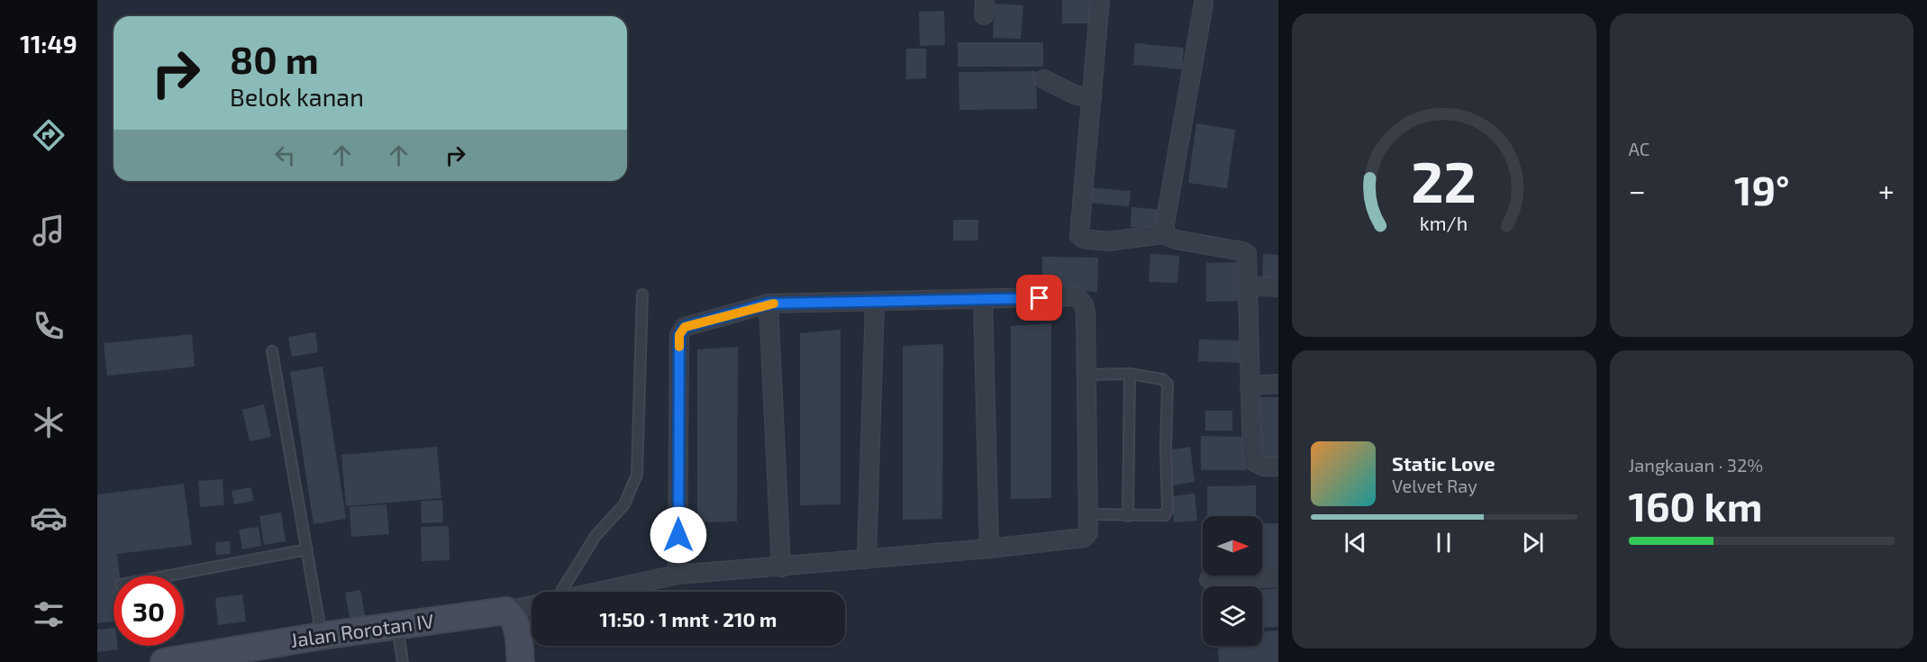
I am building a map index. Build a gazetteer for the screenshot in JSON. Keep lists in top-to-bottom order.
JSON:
{
  "streets": {
    "street": ["Jalan Rorotan IV"]
  },
  "north": "right",
  "page": {
    "tabs": "11:49",
    "tile": [
      "AC",
      ["Jangkauan · 32%", "160 km"]
    ],
    "turn": ["80 m", "Belok kanan"],
    "heat": ["−", "19°", "+"],
    "song": ["Static Love", "Velvet Ray"],
    "limit": "30",
    "trip": "11:50 · 1 mnt · 210 m",
    "gauge": ["22", "km/h"]
  }
}
